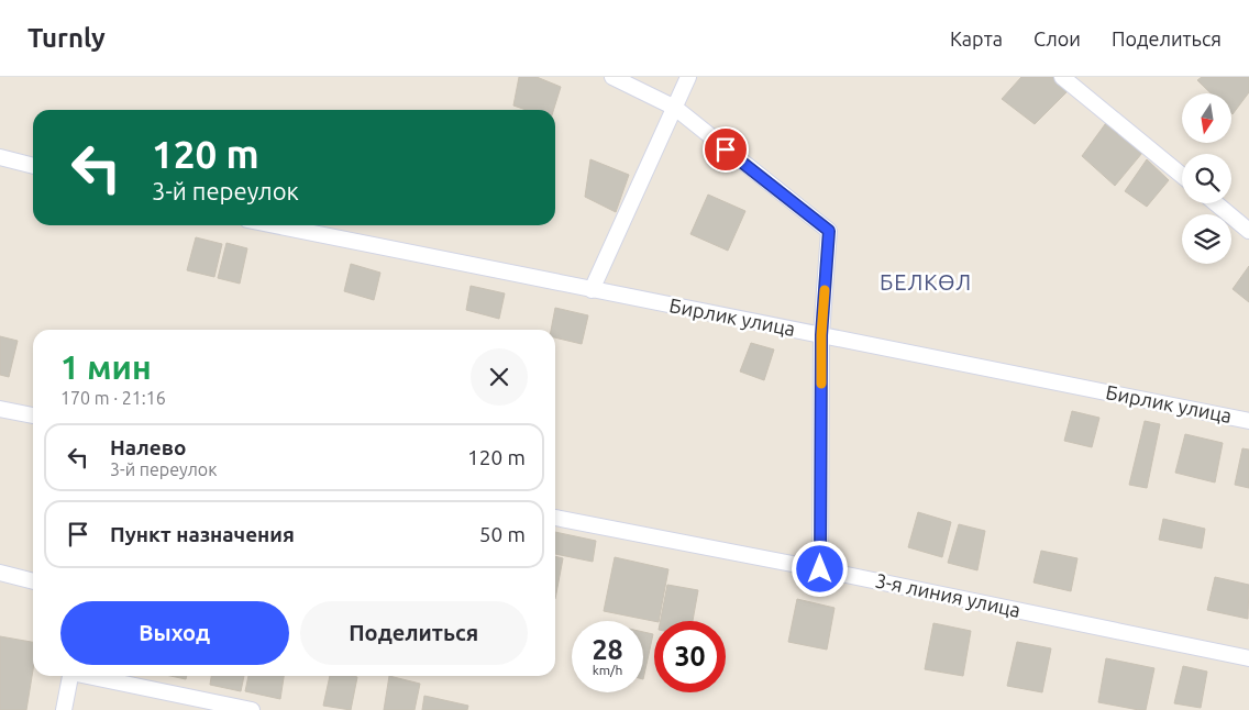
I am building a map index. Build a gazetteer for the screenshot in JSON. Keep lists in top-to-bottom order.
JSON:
{
  "streets": {
    "street": ["Бирлик улица", "3-я линия улица"]
  },
  "districts": ["БЕЛКӨЛ"],
  "north": "bottom",
  "page": {
    "header": "Turnly",
    "nav": ["Карта", "Слои", "Поделиться"],
    "turn": ["120 m", "3-й переулок"],
    "heading": ["1 мин", "170 m · 21:16"],
    "list": [
      {
        "name": "Налево",
        "note": "3-й переулок",
        "value": "120 m"
      },
      {
        "name": "Пункт назначения",
        "value": "50 m"
      }
    ],
    "buttons": ["Выход", "Поделиться"],
    "speed": "28 km/h",
    "limit": "30"
  }
}
